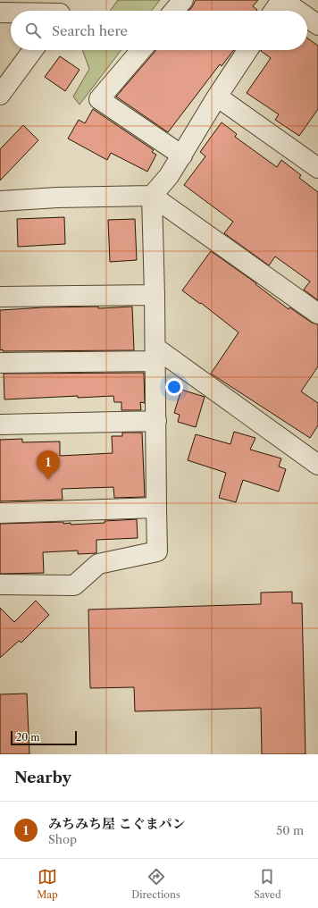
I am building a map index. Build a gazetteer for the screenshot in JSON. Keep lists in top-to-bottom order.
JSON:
{
  "scale_bar": "20 m",
  "page": {
    "search": "Search here",
    "pins": "1",
    "scale": "20 m",
    "heading": "Nearby",
    "list": [
      {
        "mark": "1",
        "name": "みちみち屋 こぐまパン",
        "note": "Shop",
        "value": "50 m"
      }
    ],
    "nav": ["Map", "Directions", "Saved"]
  }
}
